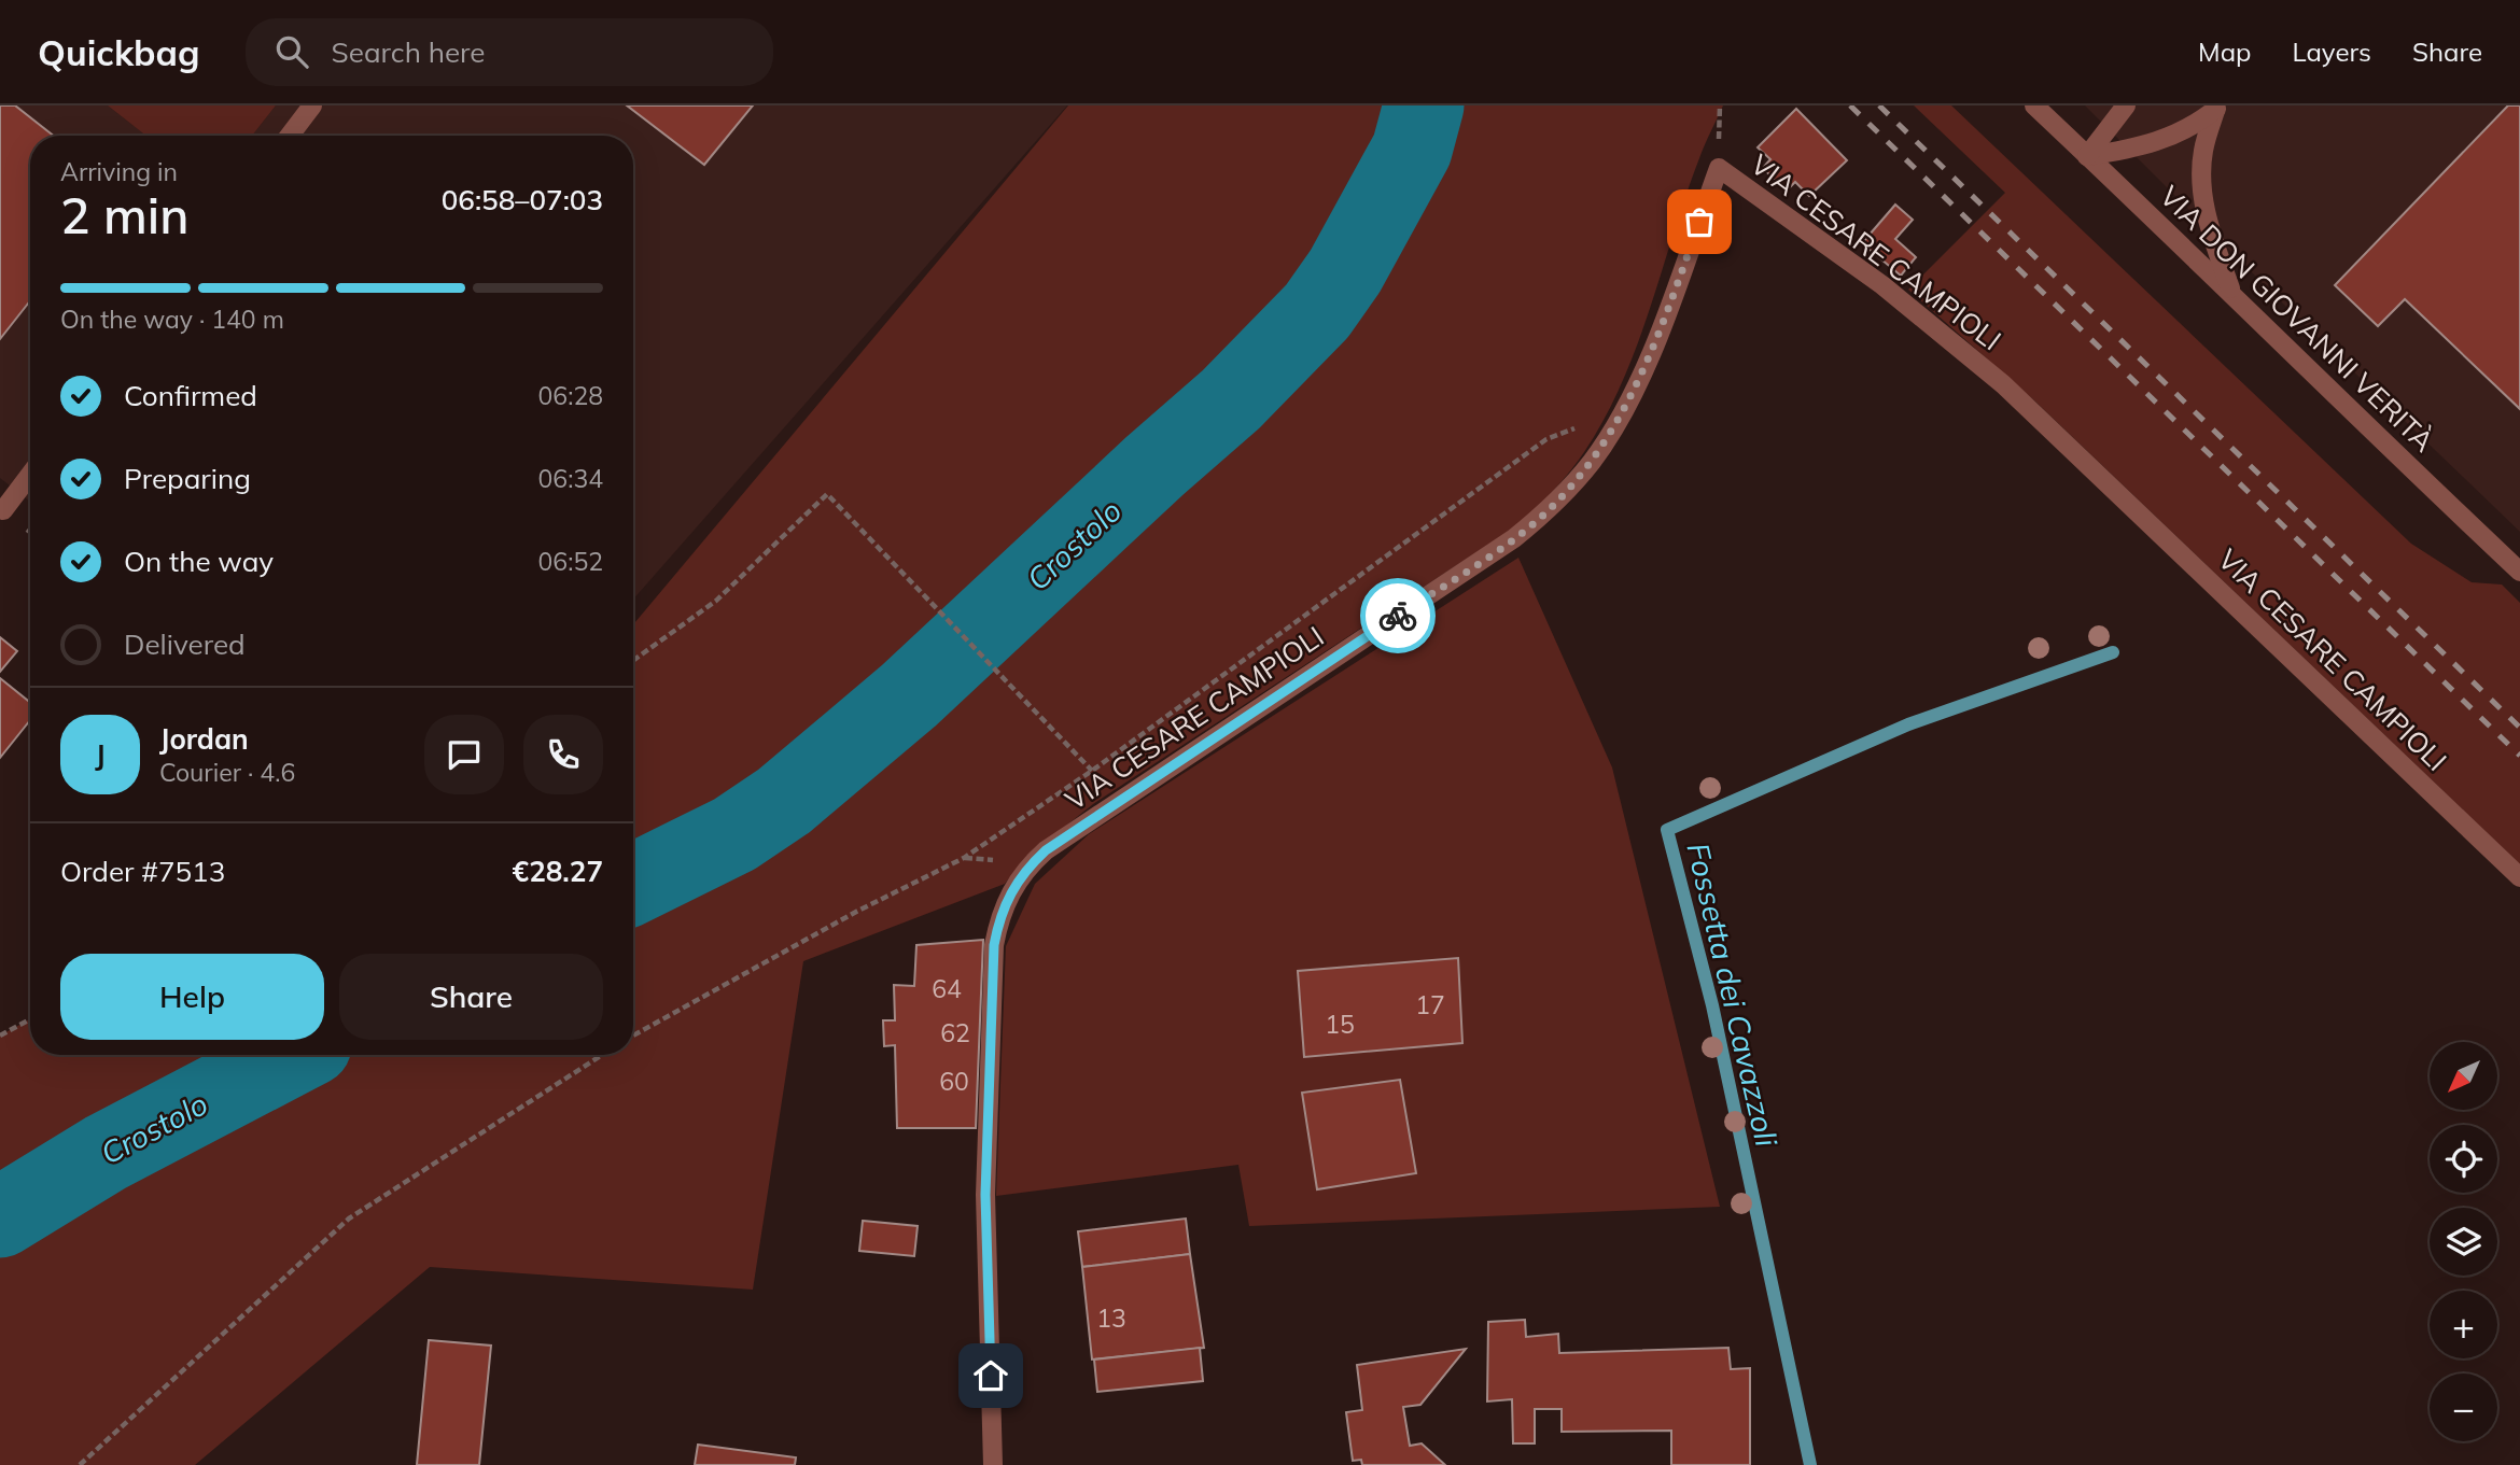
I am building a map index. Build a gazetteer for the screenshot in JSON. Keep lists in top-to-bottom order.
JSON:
{
  "streets": {
    "street": ["VIA CESARE CAMPIOLI", "VIA DON GIOVANNI VERITÀ"]
  },
  "water": ["Crostolo", "Fossetta dei Cavazzoli"],
  "house_numbers": [
    "64",
    "17",
    "15",
    "62",
    "60",
    "13"
  ],
  "north": "bottom left",
  "page": {
    "header": "Quickbag",
    "search": "Search here",
    "nav": ["Map", "Layers", "Share"],
    "heading": ["2 min", "Arriving in", "06:58–07:03"],
    "panel": [
      "Jordan",
      "Courier · 4.6",
      "Order #7513",
      "€28.27"
    ],
    "bar": "On the way · 140 m",
    "list": [
      ["Confirmed", "06:28"],
      ["Preparing", "06:34"],
      ["On the way", "06:52"],
      "Delivered"
    ],
    "round": "J",
    "buttons": ["Help", "Share"],
    "map_buttons": ["+", "−"]
  }
}
